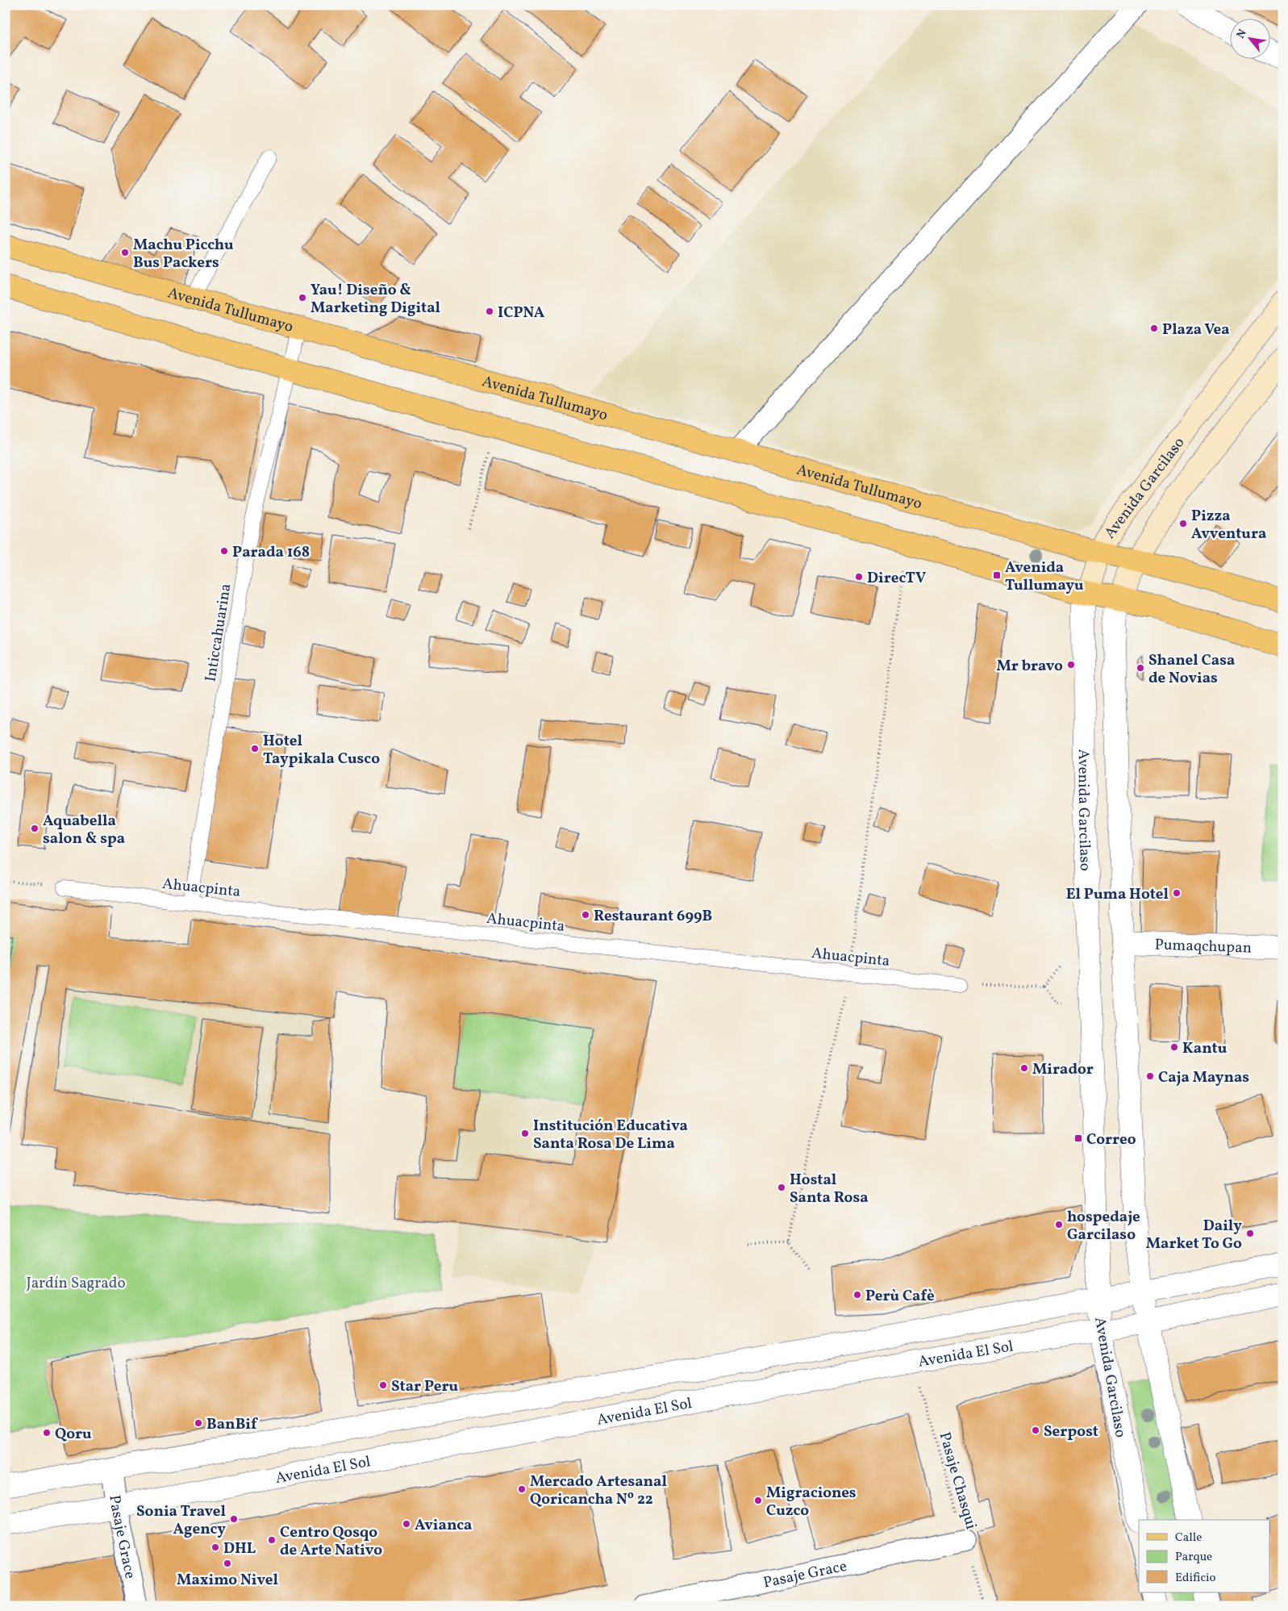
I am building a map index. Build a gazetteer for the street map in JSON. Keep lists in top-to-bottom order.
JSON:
{
  "streets": {
    "main road": ["Avenida Tullumayo", "Avenida Garcilaso"],
    "street": ["Pumaqchupan", "Avenida El Sol", "Pasaje Grace"],
    "lane": ["Inticcahuarina", "Ahuacpinta"],
    "path": ["Pasaje Chasqui"]
  },
  "crossings": [
    ["Avenida Tullumayo", "Avenida Garcilaso"],
    ["Avenida Tullumayo", "Inticcahuarina"],
    ["Avenida Garcilaso", "Pumaqchupan"],
    ["Avenida Garcilaso", "Avenida El Sol"],
    ["Inticcahuarina", "Ahuacpinta"],
    ["Avenida El Sol", "Pasaje Chasqui"],
    ["Avenida El Sol", "Pasaje Grace"],
    ["Pasaje Chasqui", "Pasaje Grace"]
  ],
  "parks": ["Jardín Sagrado"],
  "places": {
    "other": [
      "Machu Picchu Bus Packers",
      "Yau! Diseño & Marketing Digital",
      "ICPNA",
      "Plaza Vea",
      "Pizza Avventura",
      "Parada 168",
      "DirecTV",
      "Mr bravo",
      "Shanel Casa de Novias",
      "Hotel Taypikala Cusco",
      "Aquabella salon & spa",
      "El Puma Hotel",
      "Restaurant 699B",
      "Kantu",
      "Mirador",
      "Caja Maynas",
      "Institución Educativa Santa Rosa De Lima",
      "Hostal Santa Rosa",
      "hospedaje Garcilaso",
      "Daily Market To Go",
      "Perù Cafè",
      "Star Peru",
      "BanBif",
      "Serpost",
      "Qoru",
      "Mercado Artesanal Qoricancha Nº 22",
      "Migraciones Cuzco",
      "Sonia Travel Agency",
      "Avianca",
      "Centro Qosqo de Arte Nativo",
      "DHL",
      "Maximo Nivel"
    ],
    "transit": ["Avenida Tullumayu", "Correo"]
  },
  "legend": ["Calle", "Parque", "Edificio"],
  "north": "top left"
}
